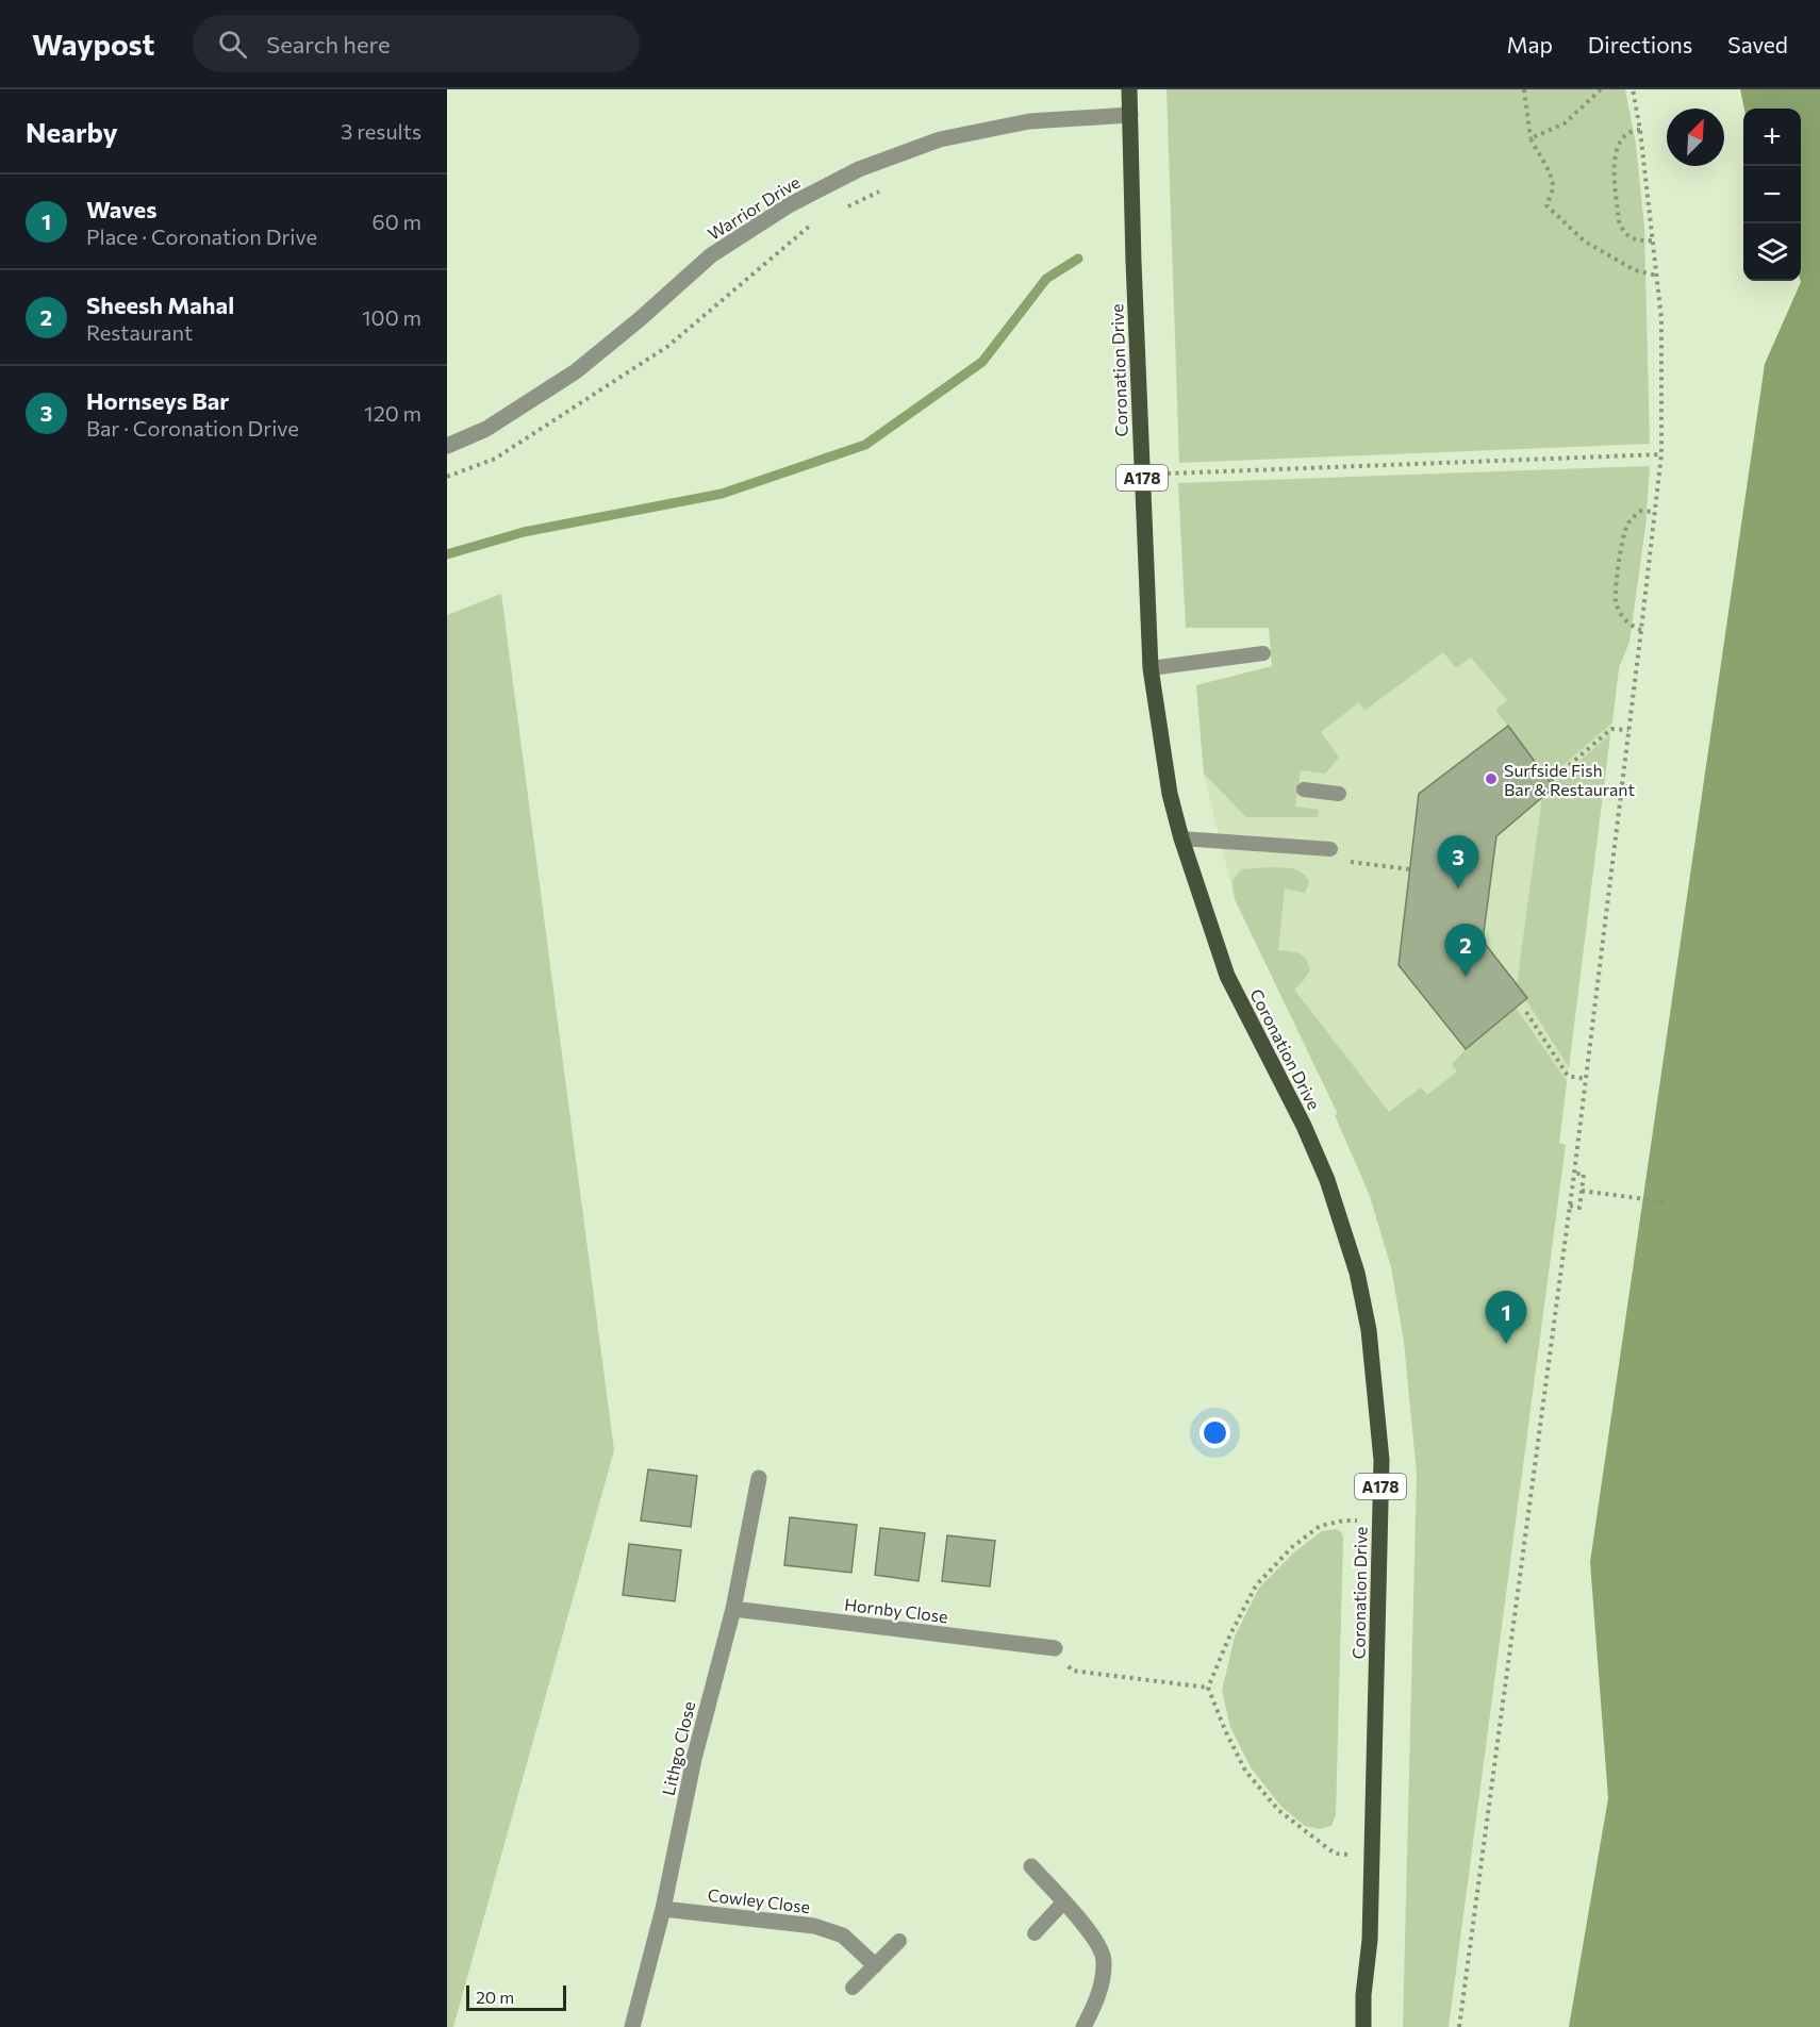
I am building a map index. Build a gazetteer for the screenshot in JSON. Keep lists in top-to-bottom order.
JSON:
{
  "streets": {
    "main road": ["Coronation Drive", "A178"],
    "street": [
      "Warrior Drive",
      "Hornby Close",
      "Lithgo Close",
      "Cowley Close"
    ]
  },
  "crossings": [
    ["Warrior Drive", "Coronation Drive"],
    ["Hornby Close", "Lithgo Close"],
    ["Lithgo Close", "Cowley Close"]
  ],
  "places": ["Surfside Fish Bar & Restaurant"],
  "scale_bar": "20 m",
  "north": "top right",
  "page": {
    "header": "Waypost",
    "search": "Search here",
    "nav": ["Map", "Directions", "Saved"],
    "heading": ["Nearby", "3 results"],
    "map_buttons": ["+", "−"],
    "list": [
      {
        "mark": "1",
        "name": "Waves",
        "note": "Place · Coronation Drive",
        "value": "60 m"
      },
      {
        "mark": "2",
        "name": "Sheesh Mahal",
        "note": "Restaurant",
        "value": "100 m"
      },
      {
        "mark": "3",
        "name": "Hornseys Bar",
        "note": "Bar · Coronation Drive",
        "value": "120 m"
      }
    ],
    "pins": ["3", "2", "1"],
    "scale": "20 m"
  }
}
